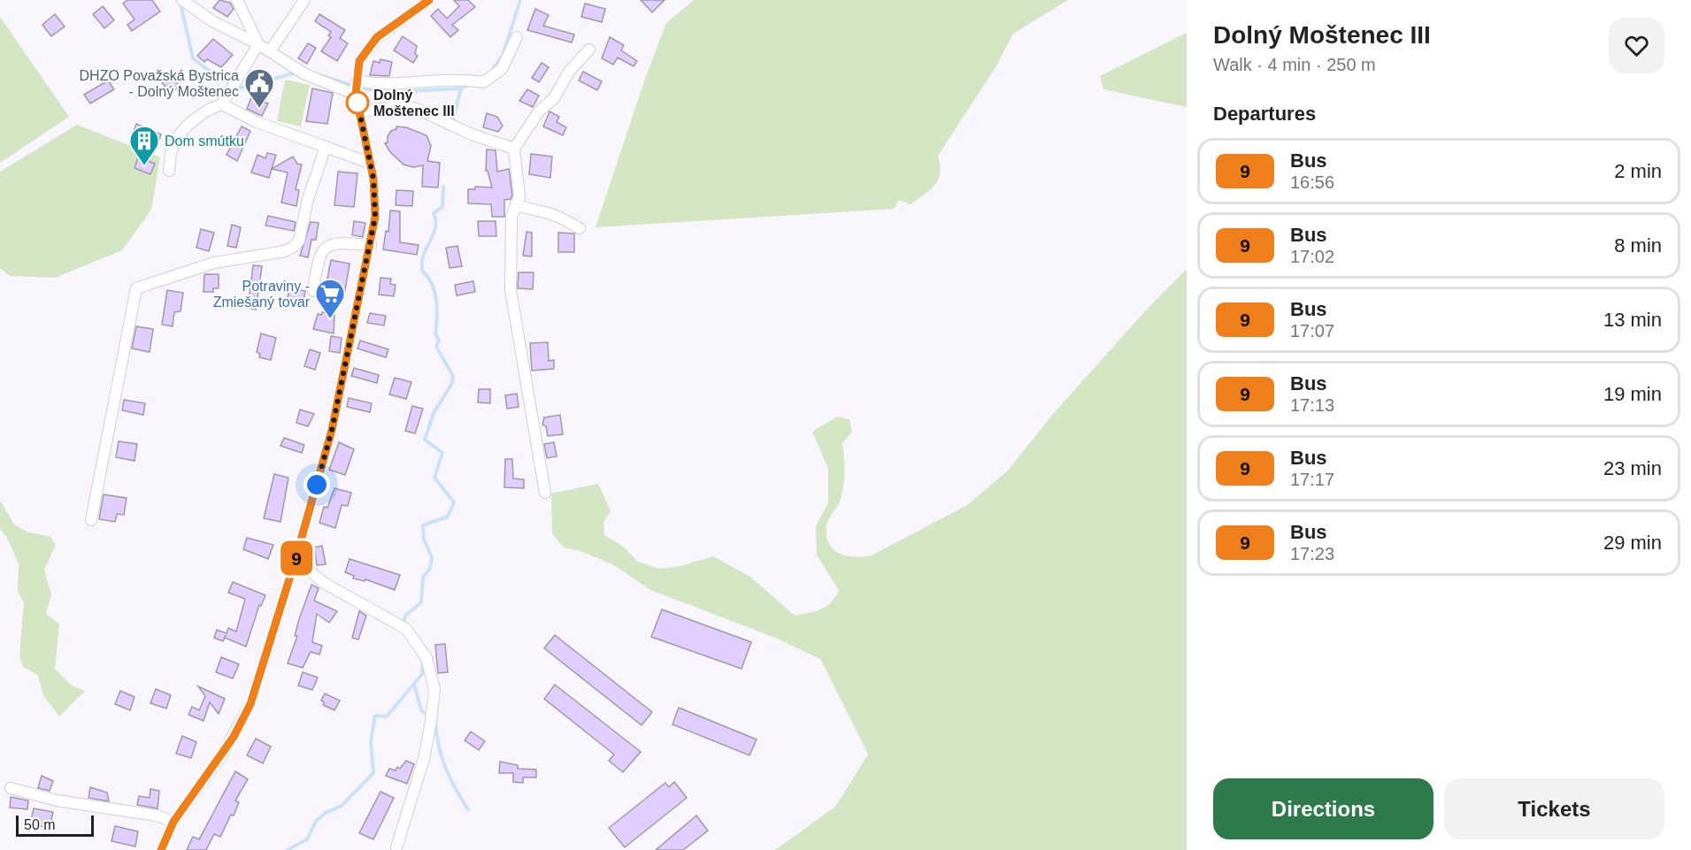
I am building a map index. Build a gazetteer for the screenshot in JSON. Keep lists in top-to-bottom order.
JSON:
{
  "places": {
    "other": ["Dolný Moštenec III"],
    "public building": ["DHZO Považská Bystrica - Dolný Moštenec"],
    "building": ["Dom smútku"],
    "supermarket": ["Potraviny - Zmiešaný tovar"]
  },
  "lines": ["bus line 9"],
  "scale_bar": "50 m",
  "page": {
    "on_map": "9",
    "heading": [
      ["Dolný Moštenec III", "Walk · 4 min · 250 m"],
      "Departures"
    ],
    "list": [
      {
        "mark": "9",
        "name": "Bus",
        "note": "16:56",
        "value": "2 min"
      },
      {
        "mark": "9",
        "name": "Bus",
        "note": "17:02",
        "value": "8 min"
      },
      {
        "mark": "9",
        "name": "Bus",
        "note": "17:07",
        "value": "13 min"
      },
      {
        "mark": "9",
        "name": "Bus",
        "note": "17:13",
        "value": "19 min"
      },
      {
        "mark": "9",
        "name": "Bus",
        "note": "17:17",
        "value": "23 min"
      },
      {
        "mark": "9",
        "name": "Bus",
        "note": "17:23",
        "value": "29 min"
      }
    ],
    "buttons": ["Directions", "Tickets"],
    "scale": "50 m"
  }
}
